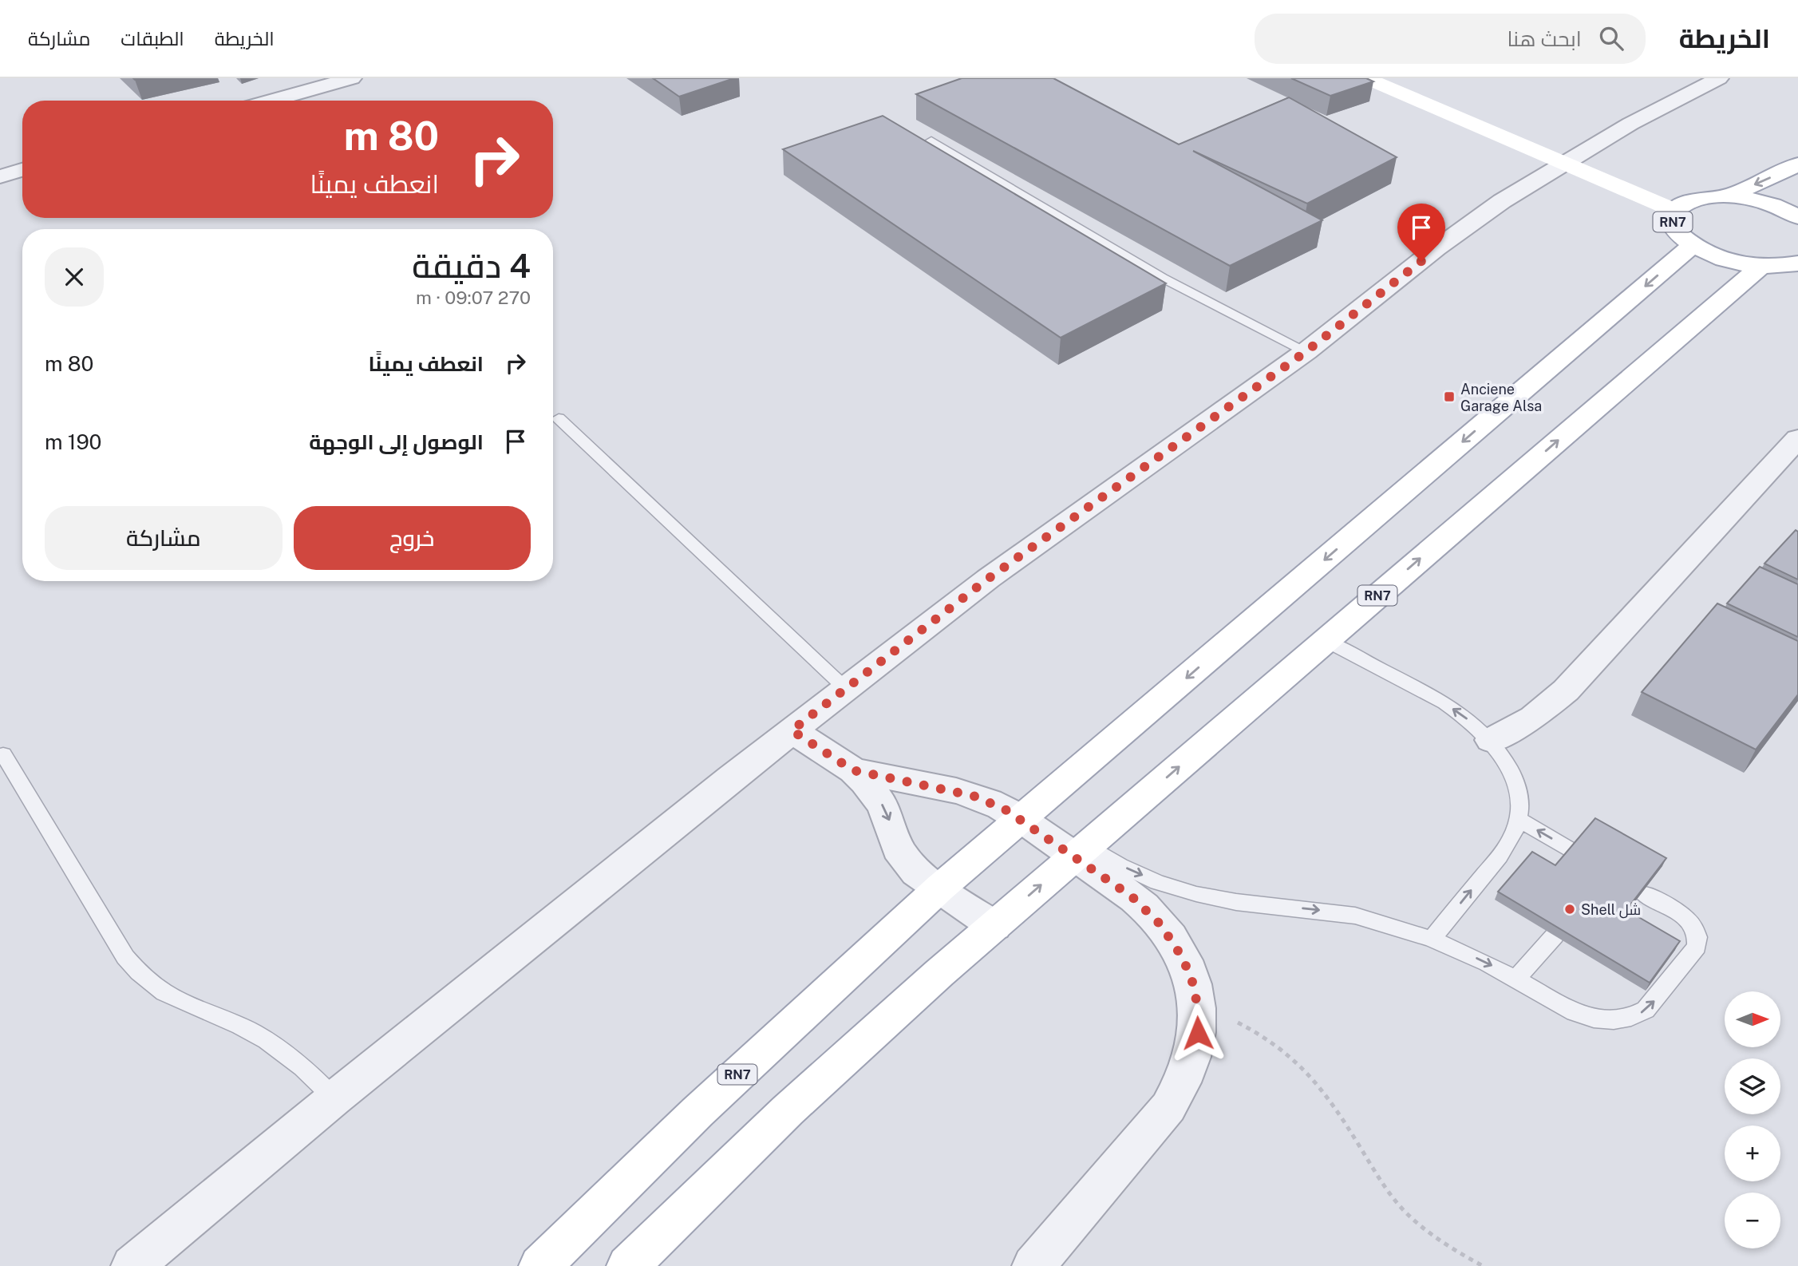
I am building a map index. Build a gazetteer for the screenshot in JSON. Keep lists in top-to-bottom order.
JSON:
{
  "streets": {
    "main road": ["RN7"]
  },
  "places": {
    "transit": ["Anciene Garage Alsa"],
    "other": ["Shell شل"]
  },
  "north": "right",
  "page": {
    "header": "الخريطة",
    "search": "ابحث هنا",
    "nav": ["الخريطة", "الطبقات", "مشاركة"],
    "turn": ["80 m", "انعطف يمينًا"],
    "heading": ["4 دقيقة", "270 m · 09:07"],
    "list": [
      {
        "name": "انعطف يمينًا",
        "value": "80 m"
      },
      {
        "name": "الوصول إلى الوجهة",
        "value": "190 m"
      }
    ],
    "buttons": ["خروج", "مشاركة"],
    "map_buttons": ["+", "−"]
  }
}
